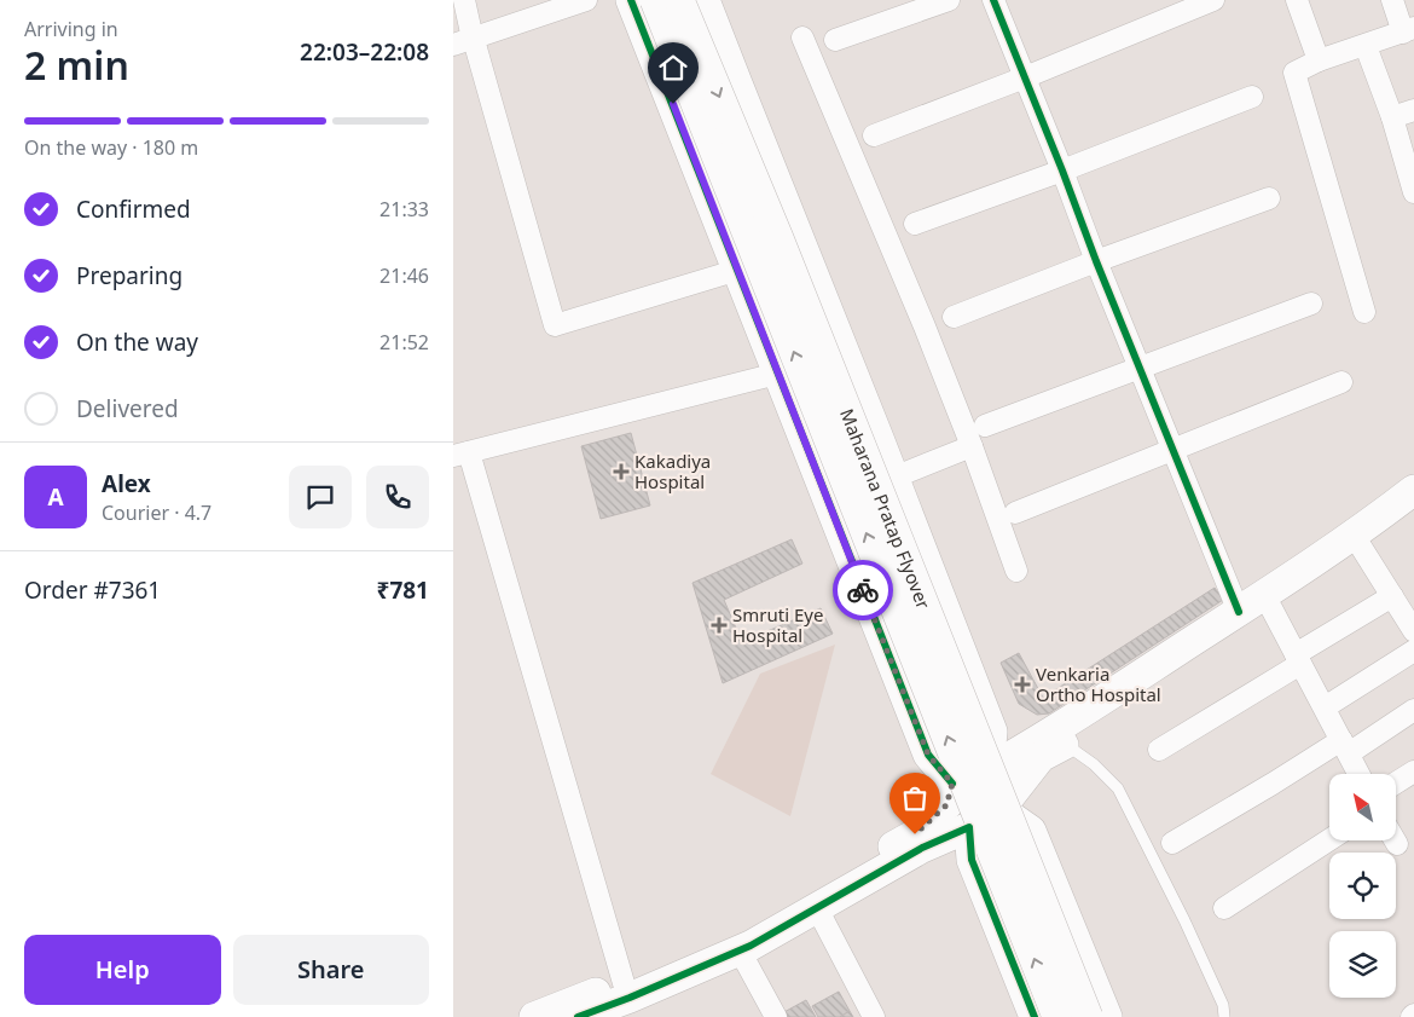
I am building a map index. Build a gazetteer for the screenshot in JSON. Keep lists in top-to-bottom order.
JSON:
{
  "streets": {
    "main road": ["Maharana Pratap Flyover"]
  },
  "places": {
    "health": ["Kakadiya Hospital", "Smruti Eye Hospital", "Venkaria Ortho Hospital"]
  },
  "north": "top left",
  "page": {
    "heading": ["2 min", "Arriving in", "22:03–22:08"],
    "panel": [
      "Alex",
      "Courier · 4.7",
      "Order #7361",
      "₹781"
    ],
    "bar": "On the way · 180 m",
    "list": [
      ["Confirmed", "21:33"],
      ["Preparing", "21:46"],
      ["On the way", "21:52"],
      "Delivered"
    ],
    "round": "A",
    "buttons": ["Help", "Share"]
  }
}
